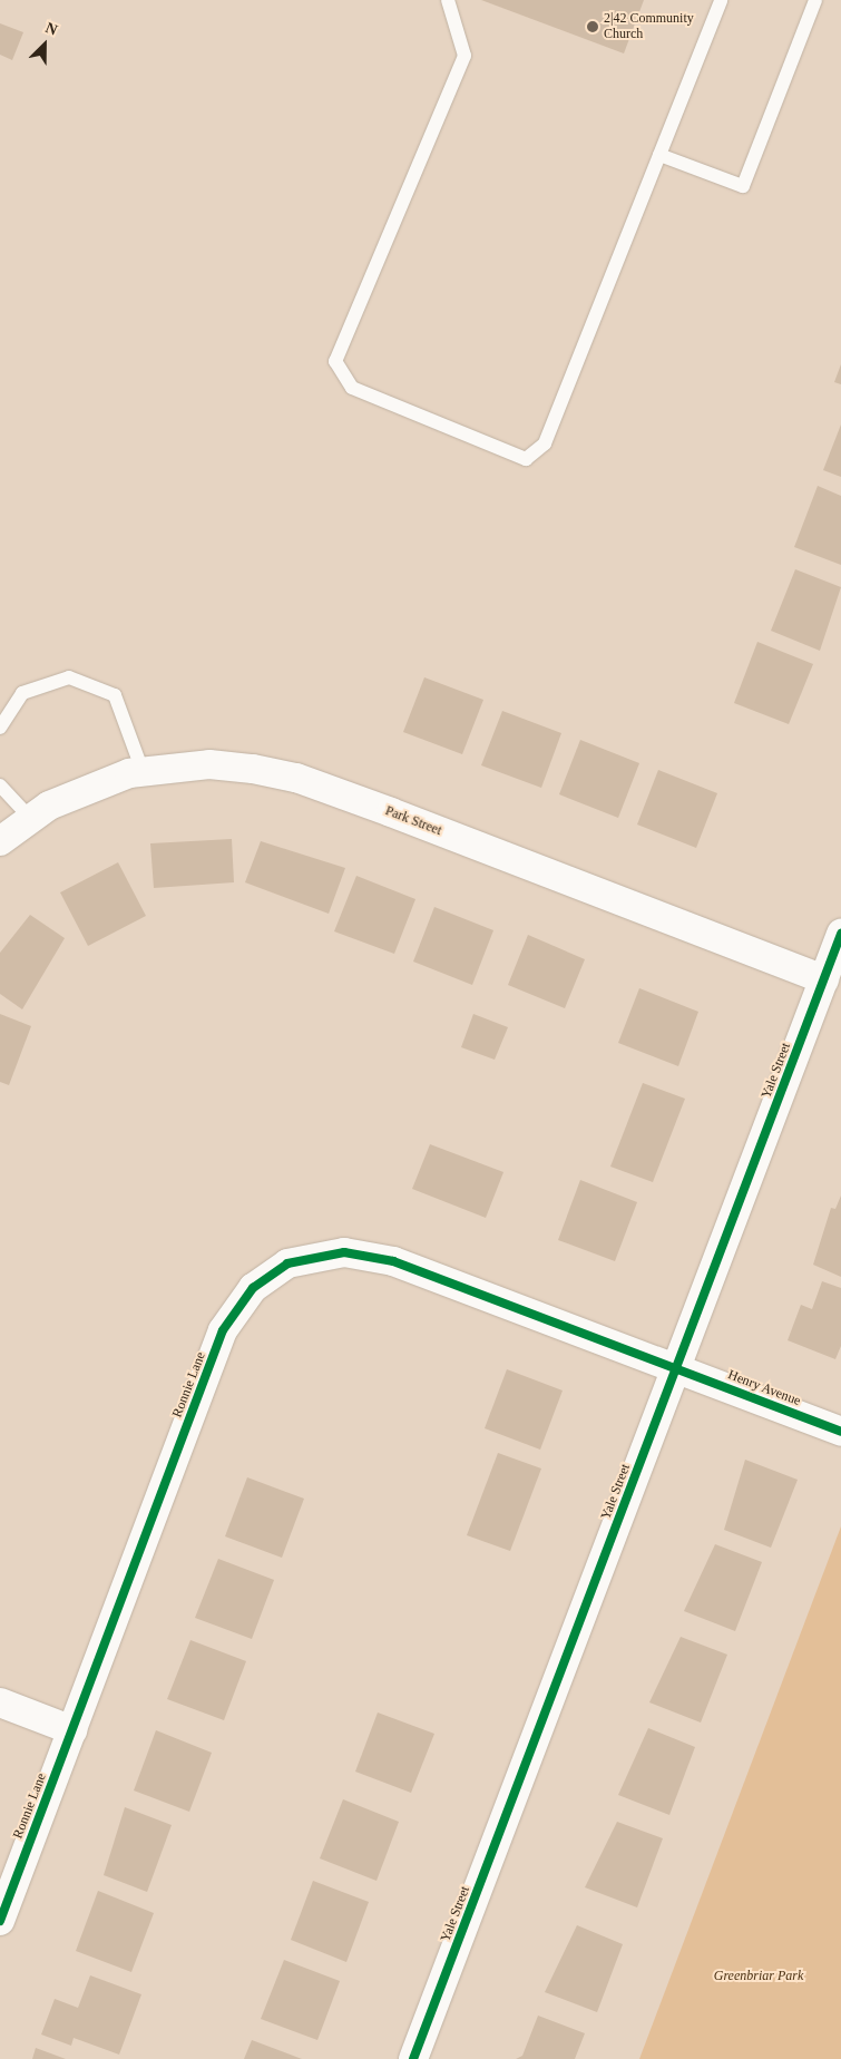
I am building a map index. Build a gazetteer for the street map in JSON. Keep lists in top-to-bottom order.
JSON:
{
  "streets": {
    "street": [
      "Park Street",
      "Yale Street",
      "Ronnie Lane",
      "Henry Avenue"
    ]
  },
  "crossings": [
    ["Park Street", "Yale Street"],
    ["Yale Street", "Ronnie Lane"],
    ["Yale Street", "Henry Avenue"],
    ["Ronnie Lane", "Henry Avenue"]
  ],
  "parks": ["Greenbriar Park"],
  "places": ["2|42 Community Church"],
  "north": "top right"
}
